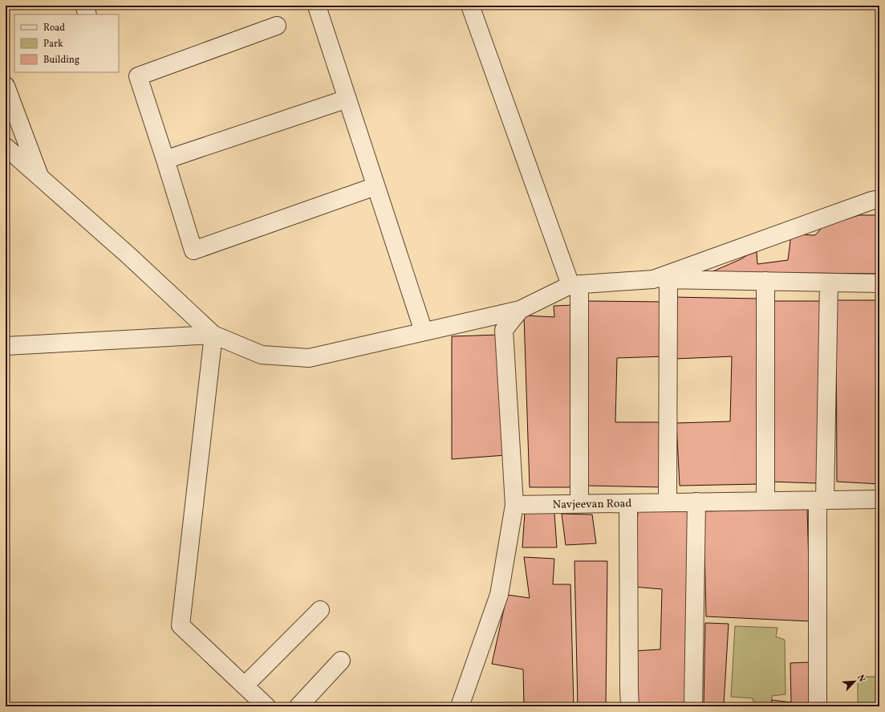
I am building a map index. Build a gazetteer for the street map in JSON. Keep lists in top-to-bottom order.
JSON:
{
  "streets": {
    "street": ["Navjeevan Road"]
  },
  "legend": ["Road", "Park", "Building"],
  "north": "top right"
}
